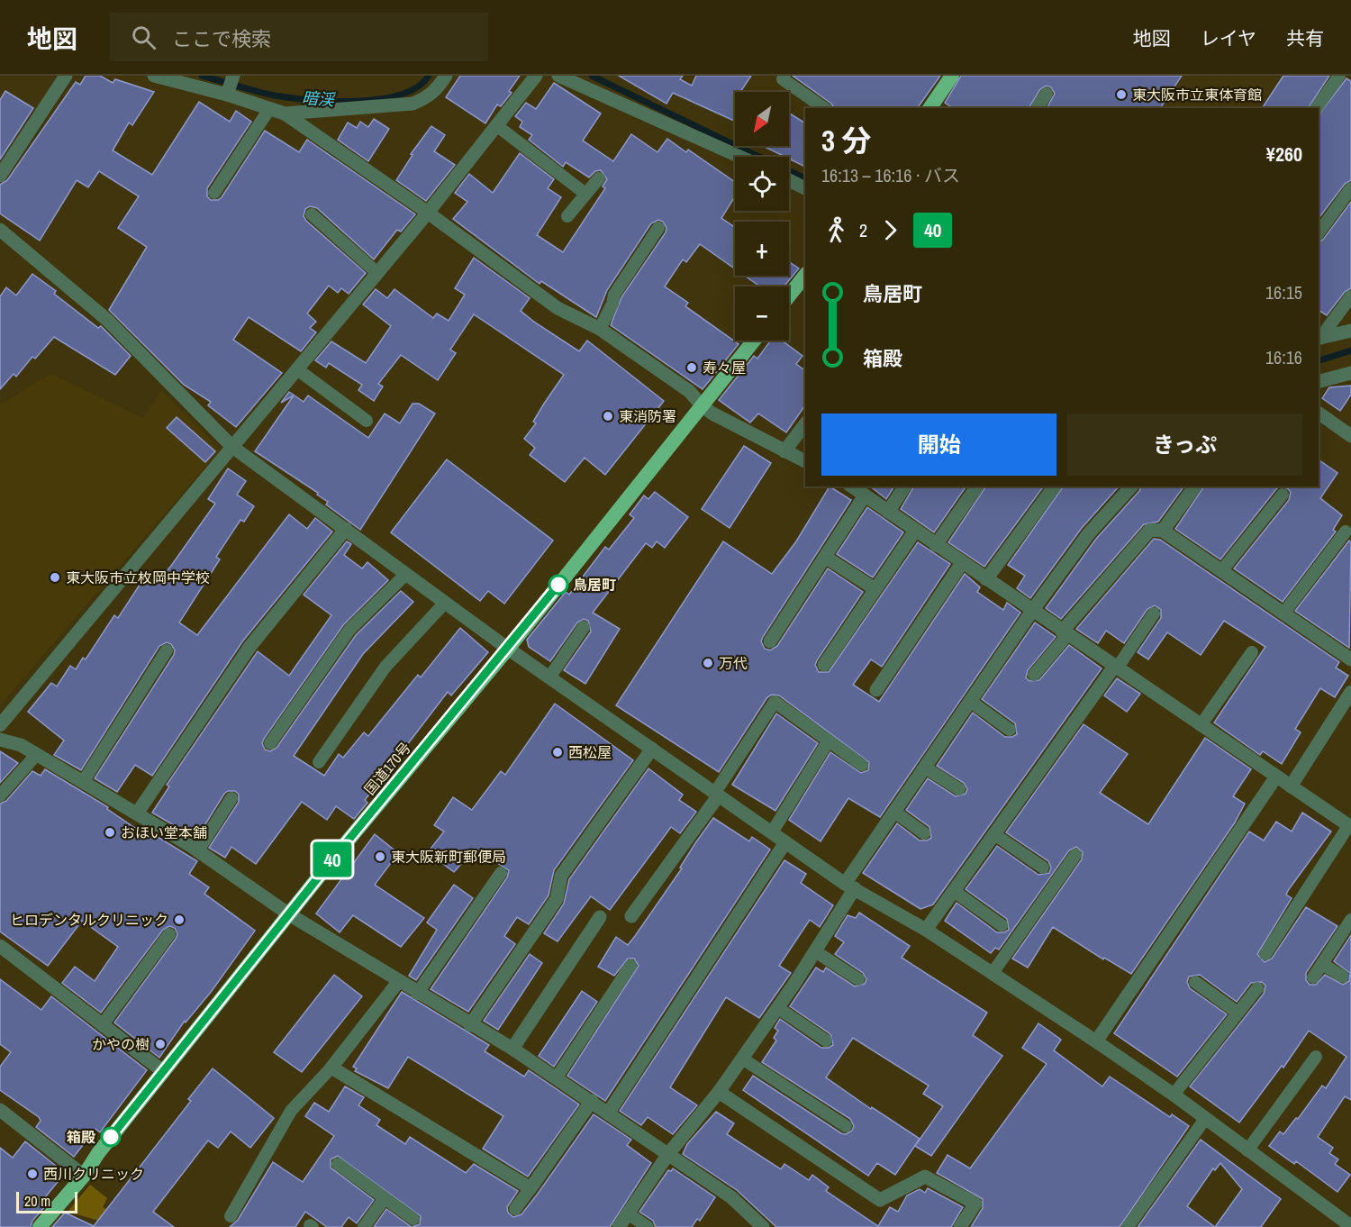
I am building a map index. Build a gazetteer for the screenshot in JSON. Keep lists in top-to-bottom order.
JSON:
{
  "streets": {
    "highway": ["国道170号"]
  },
  "water": ["暗渓"],
  "places": [
    "東大阪市立東体育館",
    "寿々屋",
    "東消防署",
    "東大阪市立枚岡中学校",
    "鳥居町",
    "万代",
    "西松屋",
    "おほい堂本舗",
    "東大阪新町郵便局",
    "ヒロデンタルクリニック",
    "かやの樹",
    "箱殿",
    "西川クリニック"
  ],
  "lines": ["bus line 40"],
  "scale_bar": "20 m",
  "north": "bottom left",
  "page": {
    "header": "地図",
    "search": "ここで検索",
    "nav": ["地図", "レイヤ", "共有"],
    "on_map": "40",
    "map_buttons": ["+", "−"],
    "heading": ["3 分", "16:13 – 16:16 · バス", "¥260"],
    "legs": ["2", "40"],
    "list": [
      {
        "name": "鳥居町",
        "value": "16:15"
      },
      {
        "name": "箱殿",
        "value": "16:16"
      }
    ],
    "buttons": ["開始", "きっぷ"],
    "scale": "20 m"
  }
}
